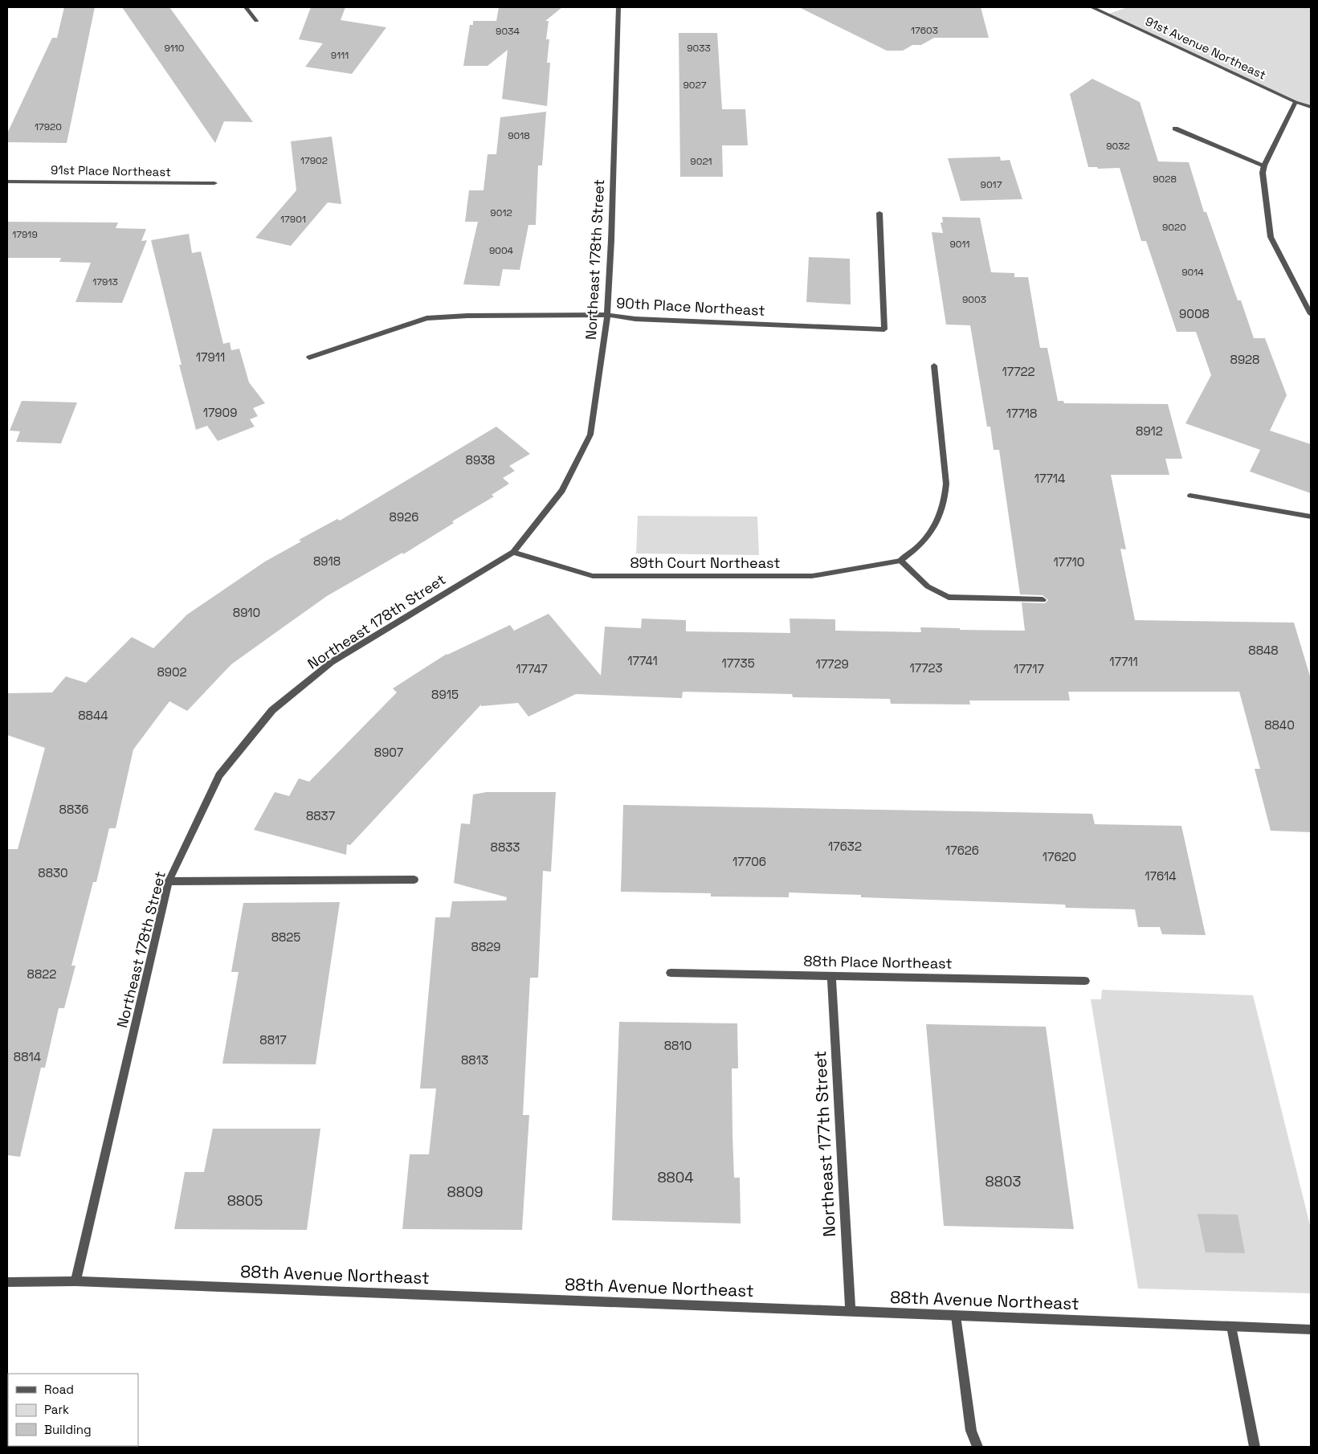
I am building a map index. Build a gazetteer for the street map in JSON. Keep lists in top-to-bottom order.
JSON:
{
  "streets": {
    "street": [
      "91st Avenue Northeast",
      "91st Place Northeast",
      "Northeast 178th Street",
      "90th Place Northeast",
      "89th Court Northeast",
      "88th Place Northeast",
      "Northeast 177th Street",
      "88th Avenue Northeast"
    ]
  },
  "crossings": [
    ["Northeast 178th Street", "90th Place Northeast"],
    ["Northeast 178th Street", "89th Court Northeast"],
    ["Northeast 178th Street", "88th Avenue Northeast"],
    ["88th Place Northeast", "Northeast 177th Street"],
    ["Northeast 177th Street", "88th Avenue Northeast"]
  ],
  "house_numbers": [
    "17603",
    "9034",
    "9110",
    "9033",
    "9111",
    "9027",
    "17920",
    "9018",
    "9032",
    "17902",
    "9021",
    "9028",
    "9017",
    "9012",
    "17901",
    "9020",
    "17919",
    "9011",
    "9004",
    "9014",
    "17913",
    "9003",
    "9008",
    "17911",
    "8928",
    "17722",
    "17909",
    "17718",
    "8912",
    "8938",
    "17714",
    "8926",
    "8918",
    "17710",
    "8910",
    "8848",
    "17741",
    "17711",
    "17735",
    "17729",
    "17723",
    "17747",
    "17717",
    "8902",
    "8915",
    "8844",
    "8840",
    "8907",
    "8836",
    "8837",
    "17632",
    "8833",
    "17626",
    "17620",
    "17706",
    "8830",
    "17614",
    "8825",
    "8829",
    "8822",
    "8817",
    "8810",
    "8814",
    "8813",
    "8804",
    "8803",
    "8809",
    "8805"
  ],
  "legend": ["Road", "Park", "Building"]
}
